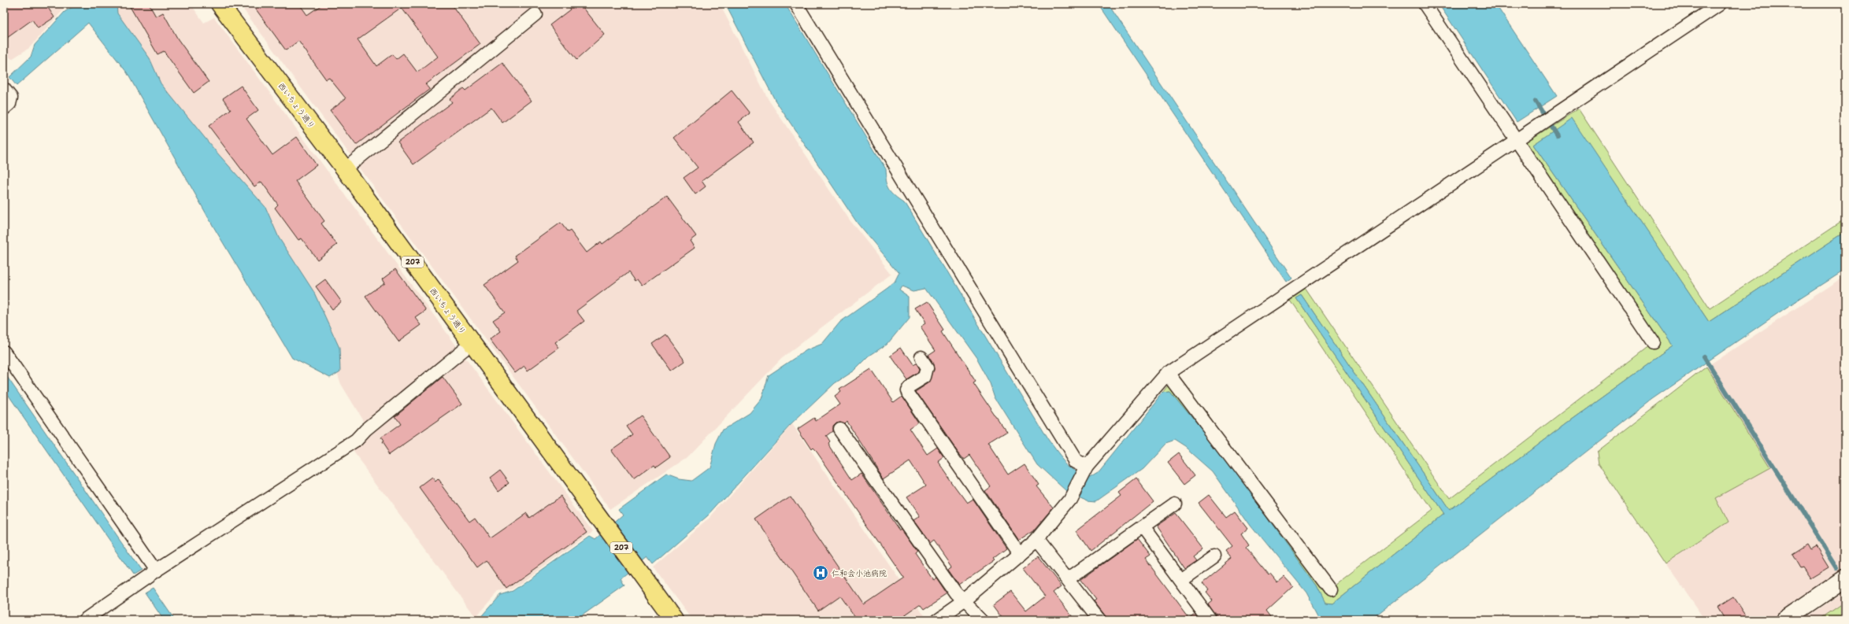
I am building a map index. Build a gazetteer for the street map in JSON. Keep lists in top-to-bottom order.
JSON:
{
  "streets": {
    "highway": ["西いちょう通り", "207"]
  },
  "places": {
    "hospital": ["仁和会小池病院"]
  }
}
